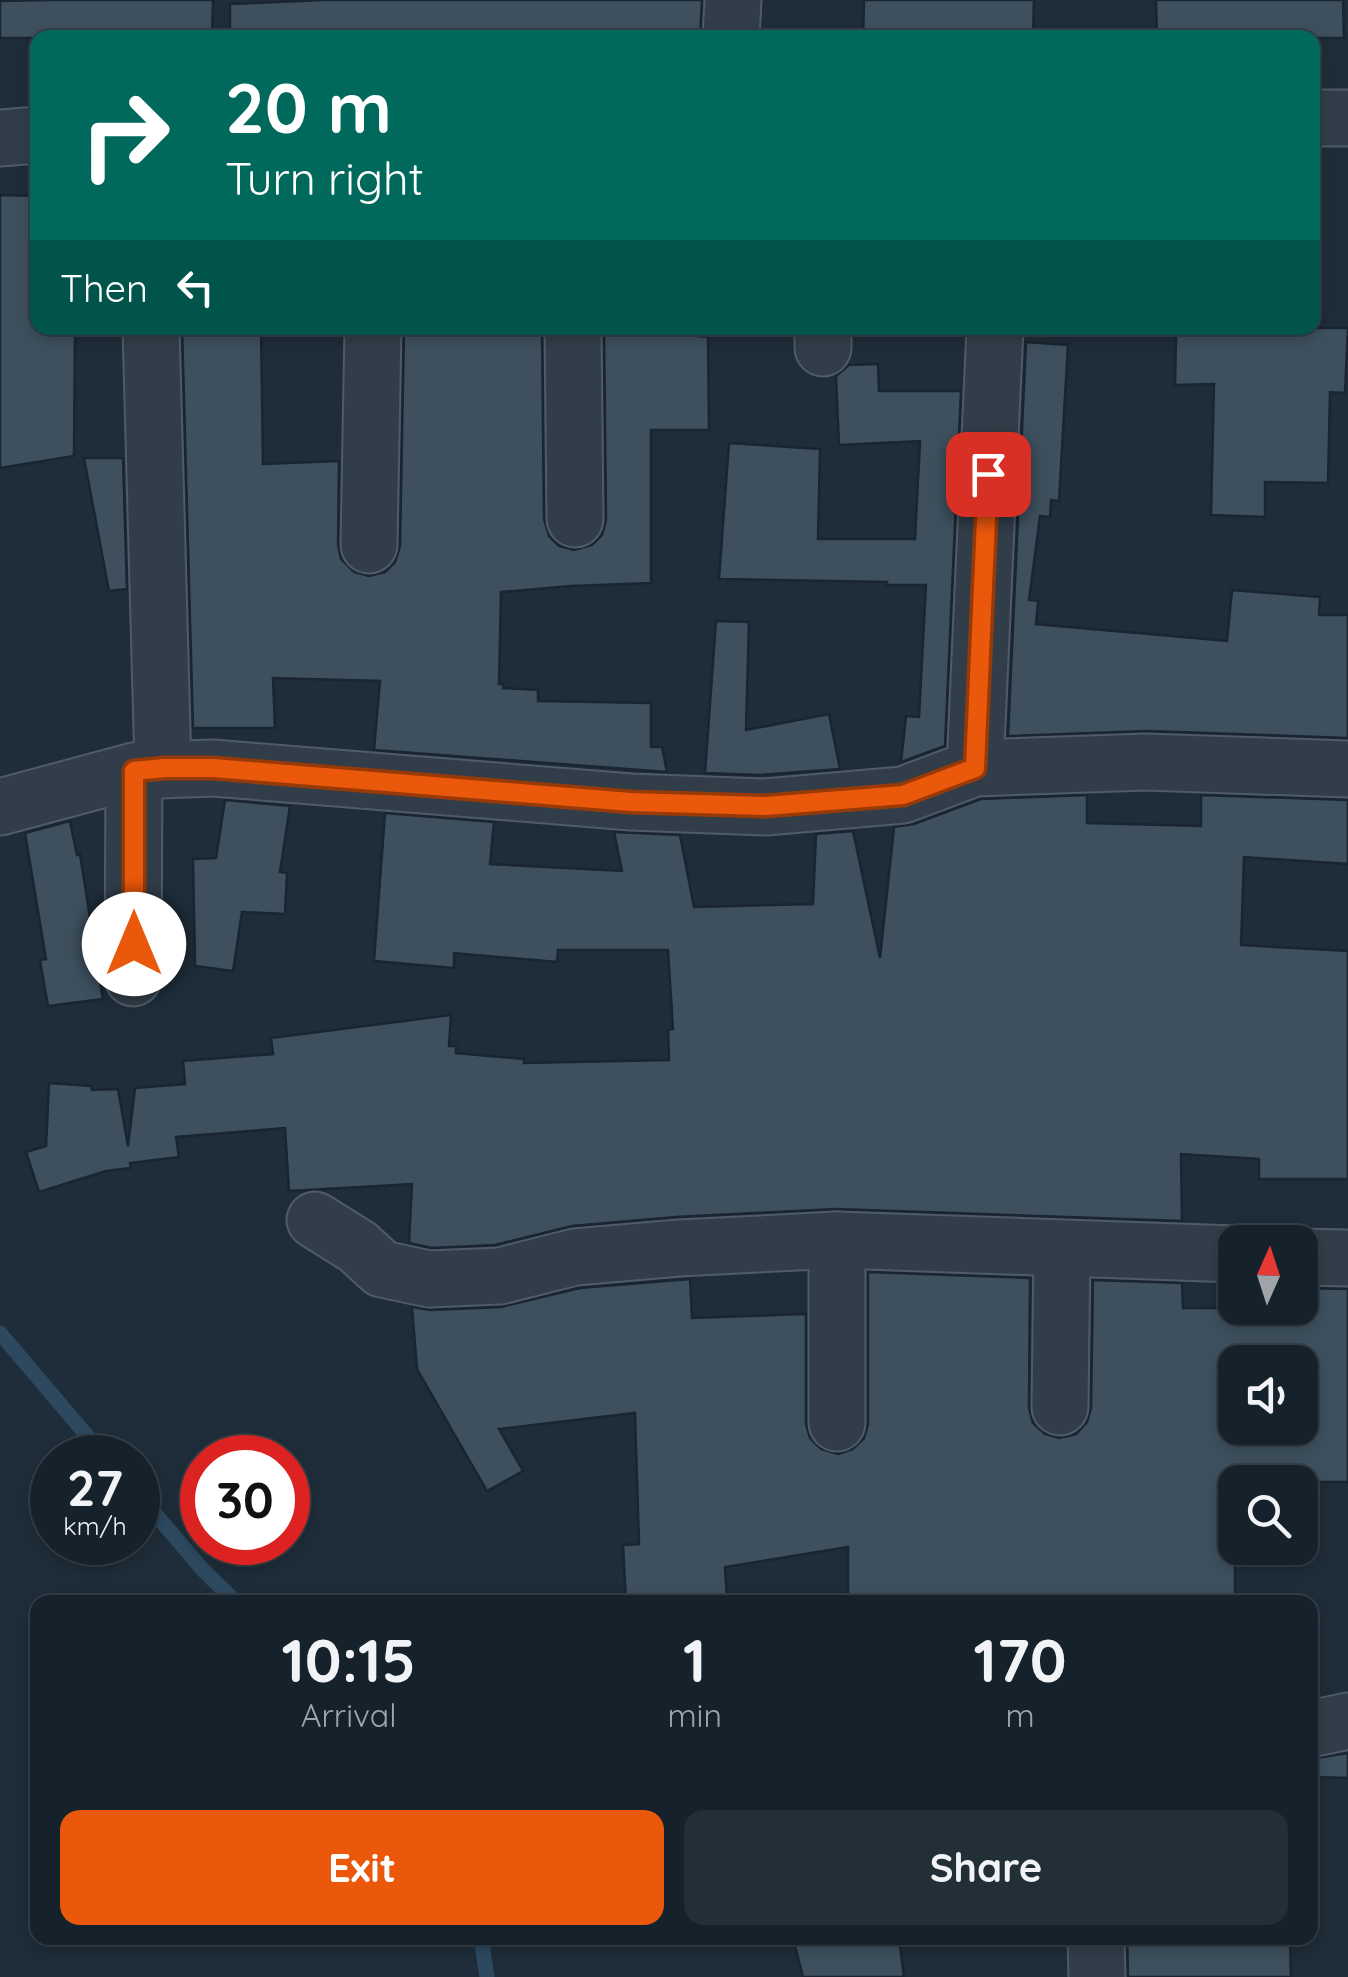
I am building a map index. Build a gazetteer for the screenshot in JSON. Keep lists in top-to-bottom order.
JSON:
{
  "north": "top",
  "page": {
    "turn": ["20 m", "Turn right"],
    "then": "Then",
    "speed": "27 km/h",
    "limit": "30",
    "eta": [
      "10:15",
      "Arrival",
      "1",
      "min",
      "170",
      "m"
    ],
    "buttons": ["Exit", "Share"]
  }
}
